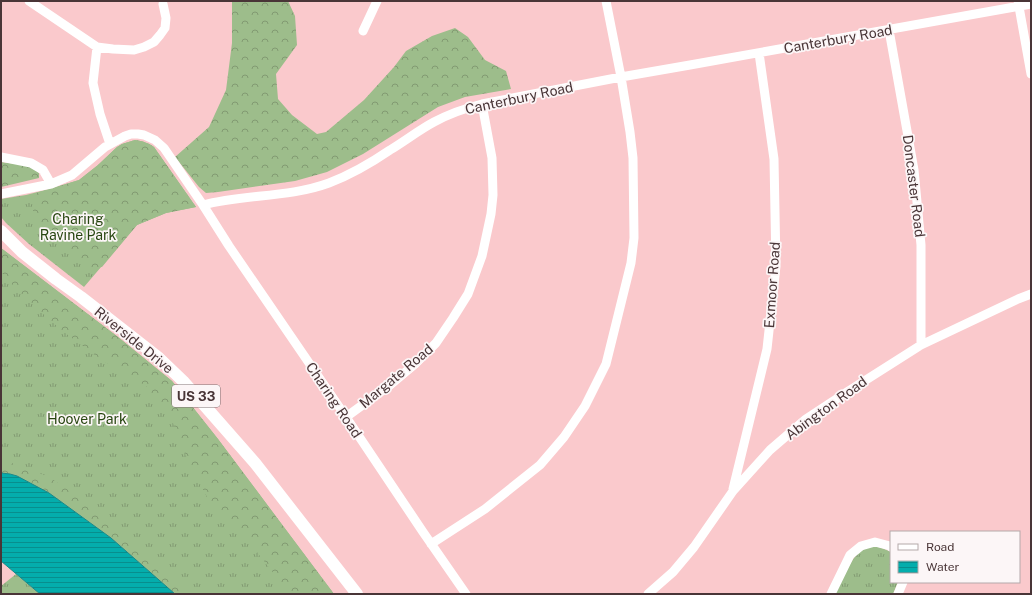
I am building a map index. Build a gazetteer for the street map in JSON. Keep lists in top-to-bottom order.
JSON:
{
  "streets": {
    "main road": ["Riverside Drive", "US 33"],
    "street": [
      "Canterbury Road",
      "Doncaster Road",
      "Exmoor Road",
      "Margate Road",
      "Charing Road",
      "Abington Road"
    ]
  },
  "crossings": [
    ["Canterbury Road", "Doncaster Road"],
    ["Canterbury Road", "Exmoor Road"],
    ["Canterbury Road", "Margate Road"],
    ["Canterbury Road", "Charing Road"],
    ["Doncaster Road", "Abington Road"],
    ["Exmoor Road", "Abington Road"],
    ["Margate Road", "Charing Road"]
  ],
  "parks": ["Charing Ravine Park", "Hoover Park"],
  "legend": ["Road", "Water"]
}
